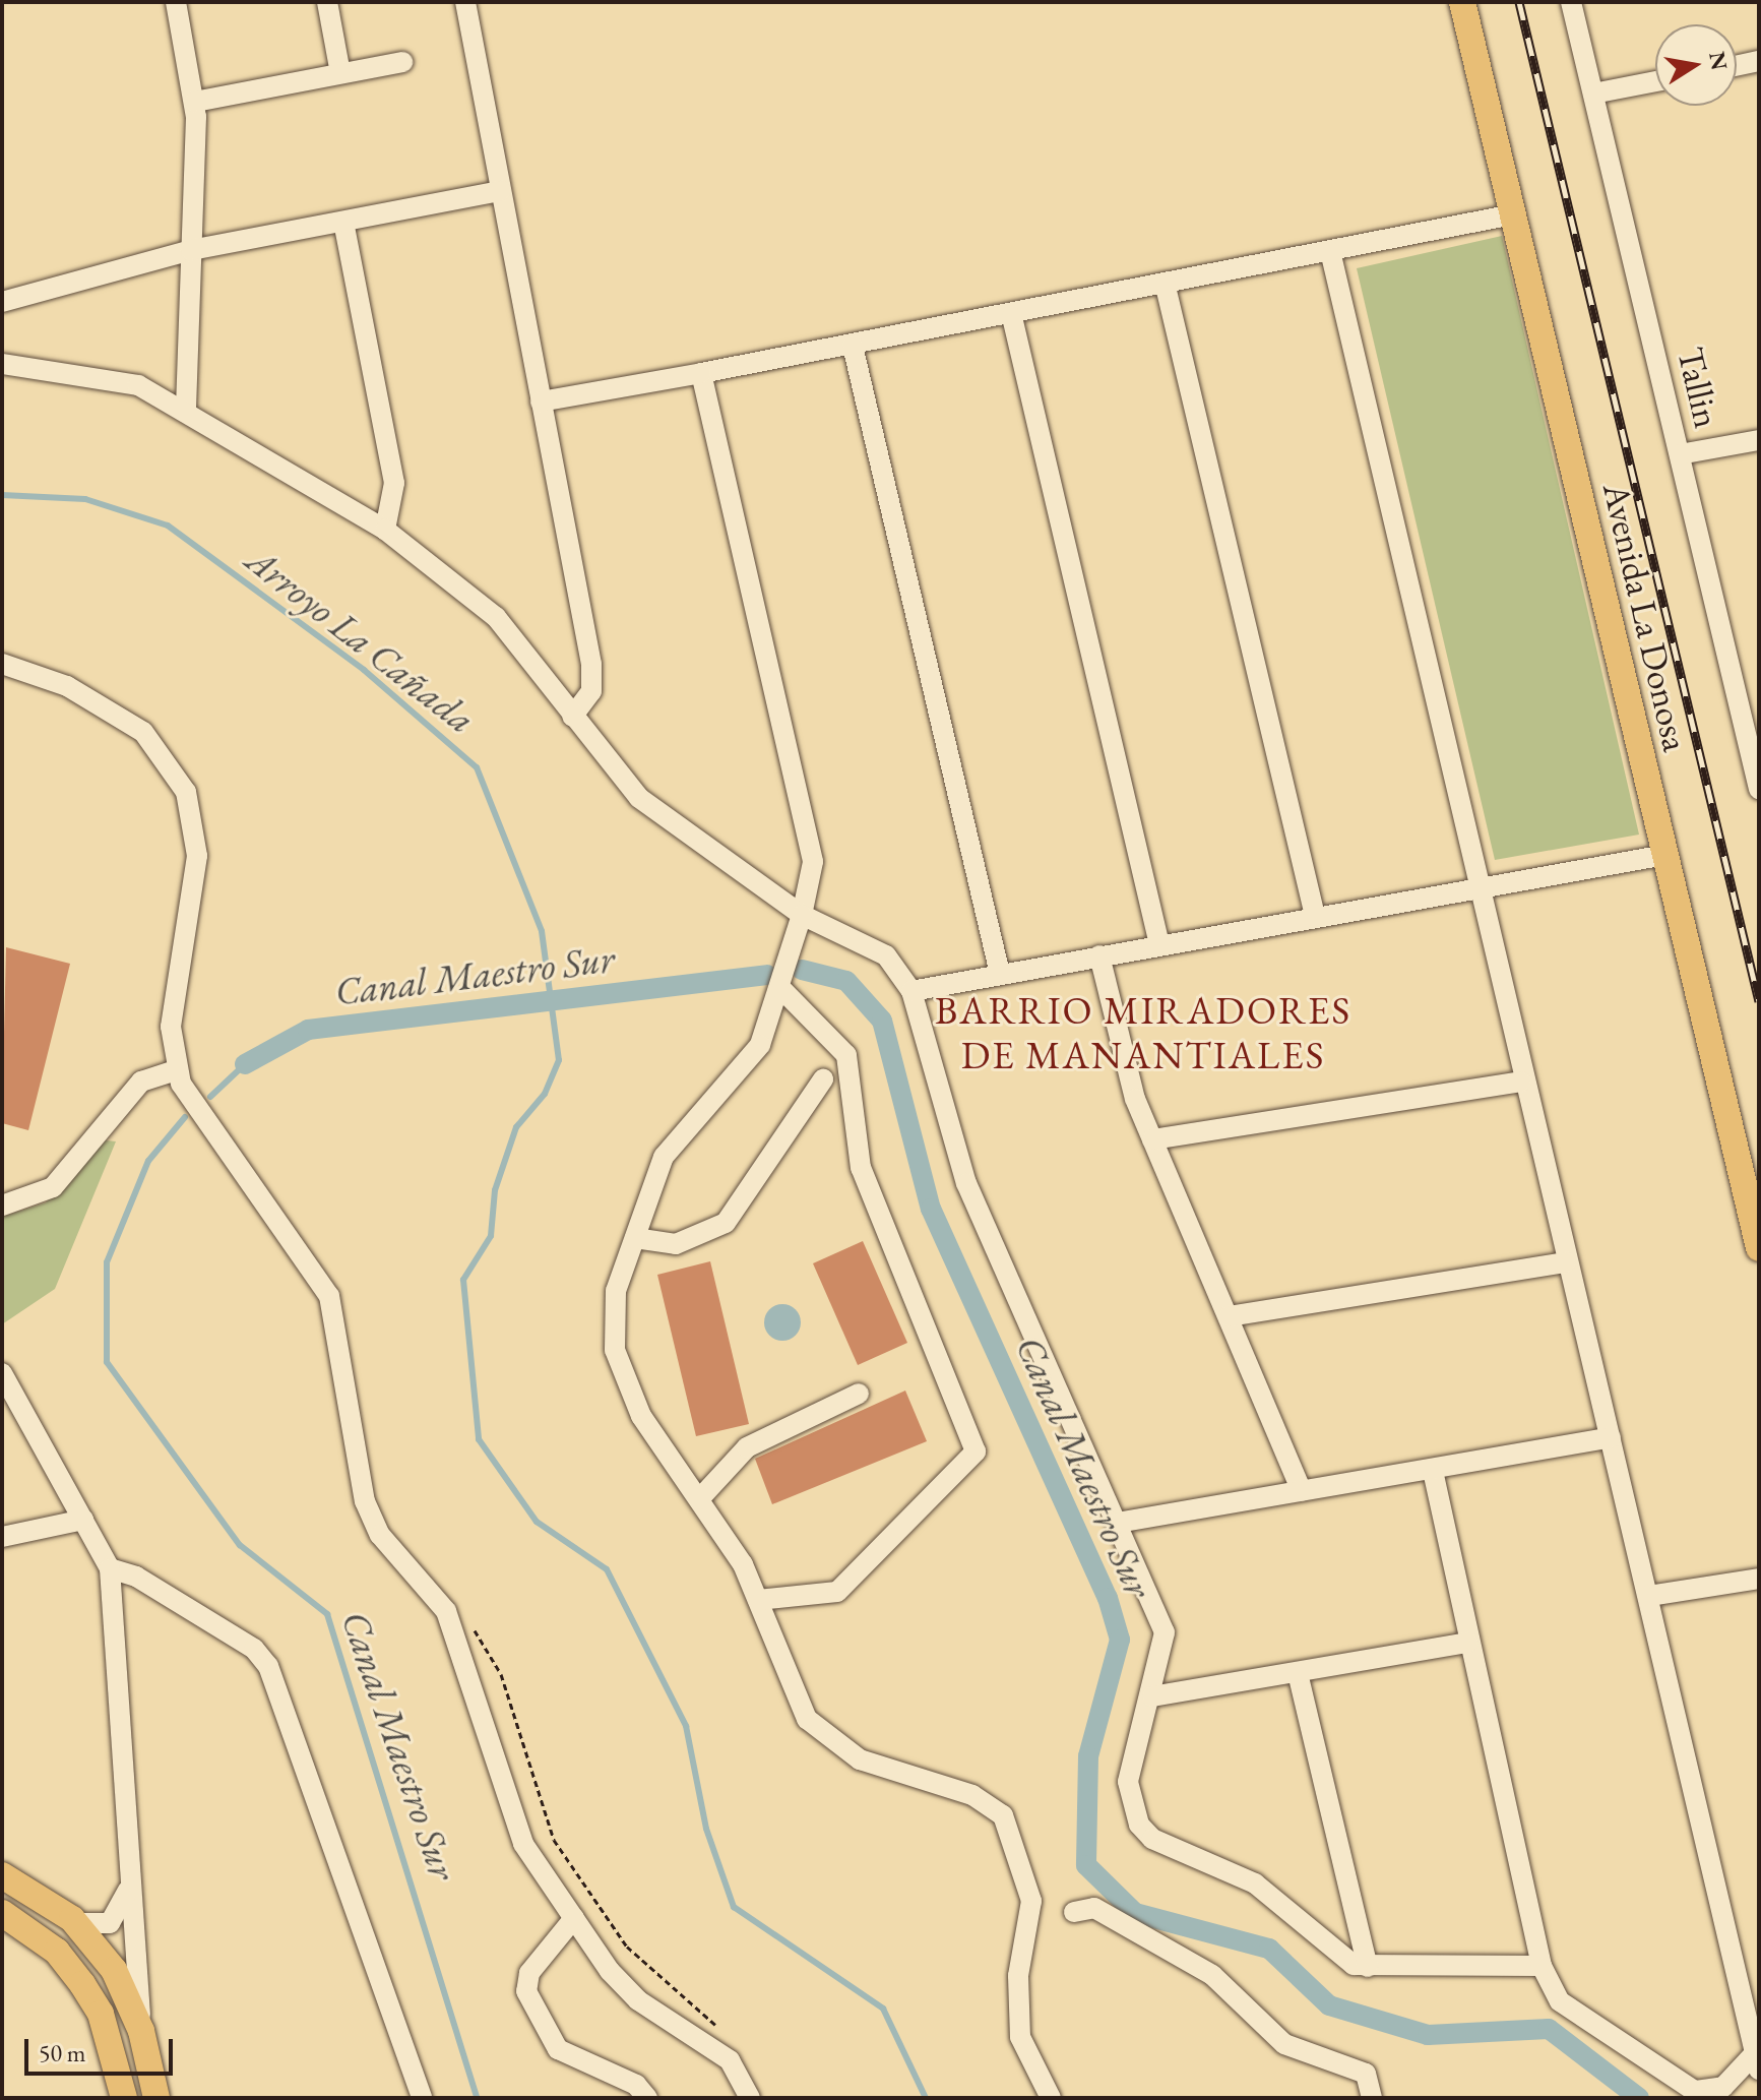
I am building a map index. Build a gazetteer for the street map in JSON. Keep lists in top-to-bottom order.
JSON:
{
  "streets": {
    "main road": ["Avenida La Donosa"],
    "street": ["Tallin"]
  },
  "districts": ["BARRIO MIRADORES DE MANANTIALES"],
  "water": ["Arroyo La Cañada", "Canal Maestro Sur"],
  "scale_bar": "50 m",
  "north": "right"
}
